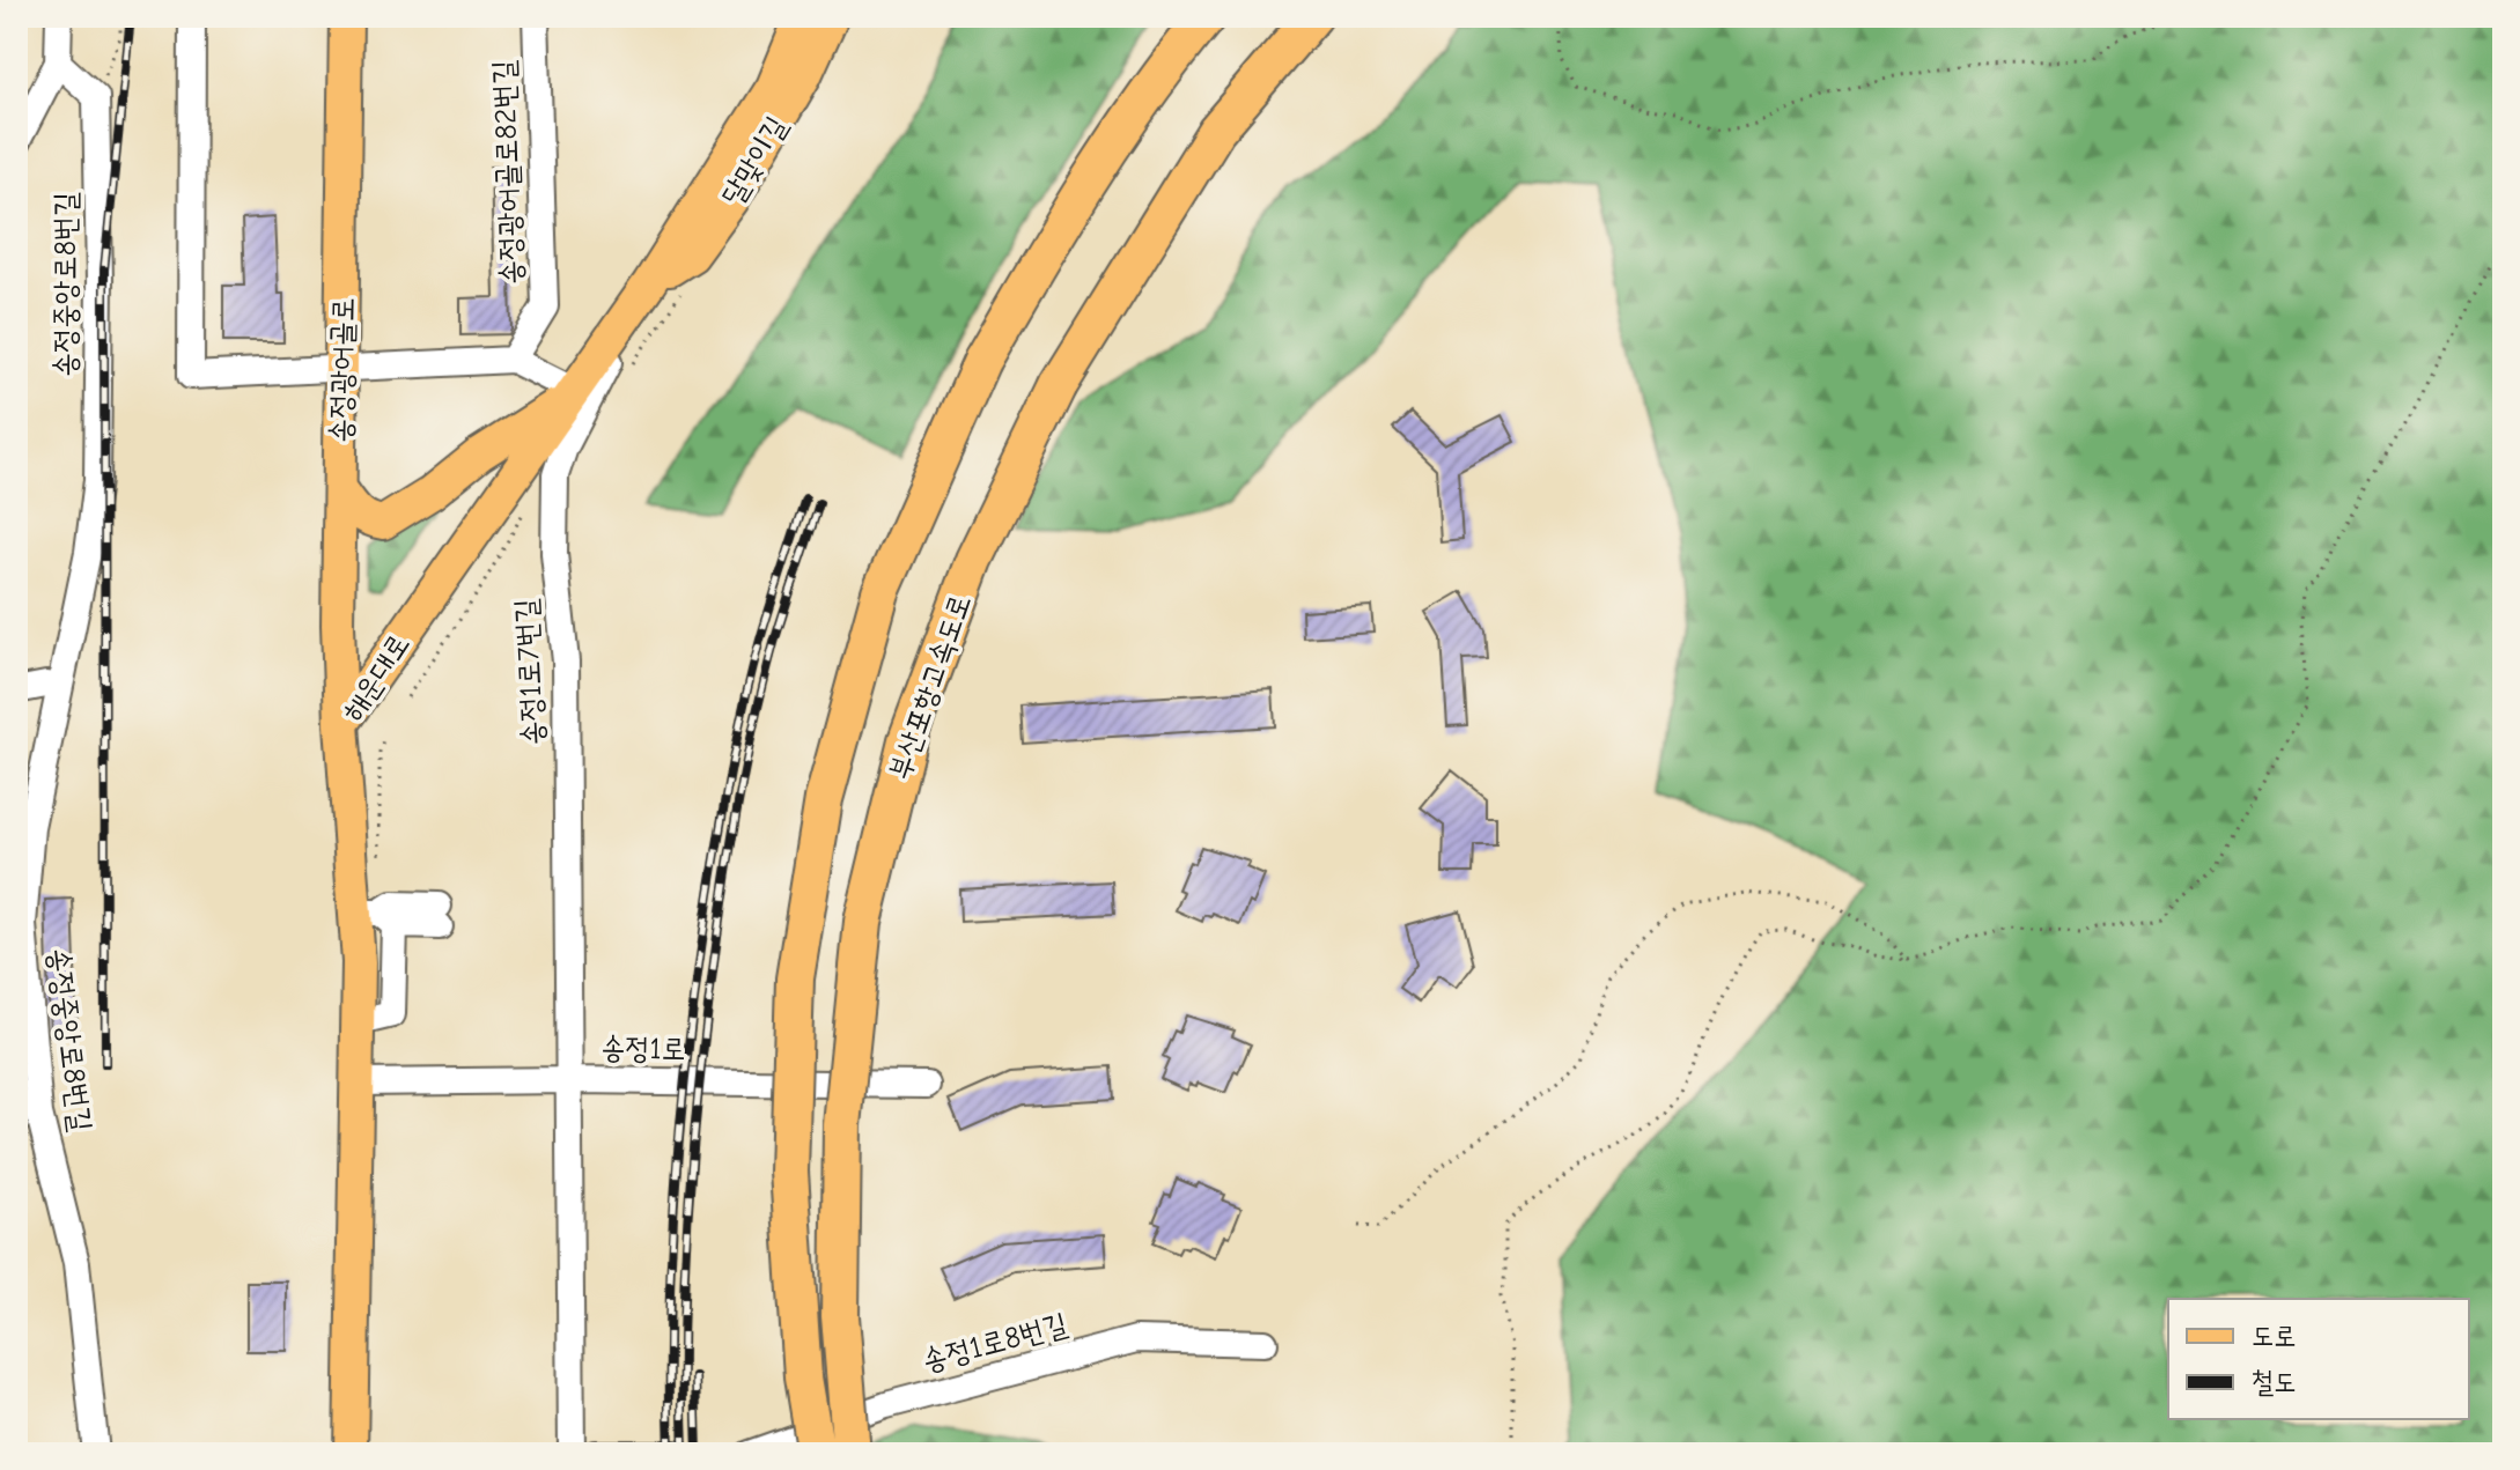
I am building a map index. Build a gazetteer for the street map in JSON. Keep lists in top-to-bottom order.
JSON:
{
  "streets": {
    "highway": ["부산포항고속도로"],
    "main road": ["달맞이길", "송정광어골로", "해운대로"],
    "street": [
      "송정광어골로82번길",
      "송정중앙로8번길",
      "송정1로7번길",
      "송정1로",
      "송정1로8번길"
    ]
  },
  "crossings": [
    ["달맞이길", "송정1로7번길"],
    ["달맞이길", "해운대로"],
    ["송정광어골로", "해운대로"],
    ["송정1로7번길", "해운대로"],
    ["송정1로7번길", "송정1로"],
    ["해운대로", "송정1로"]
  ],
  "legend": ["도로", "철도"]
}
